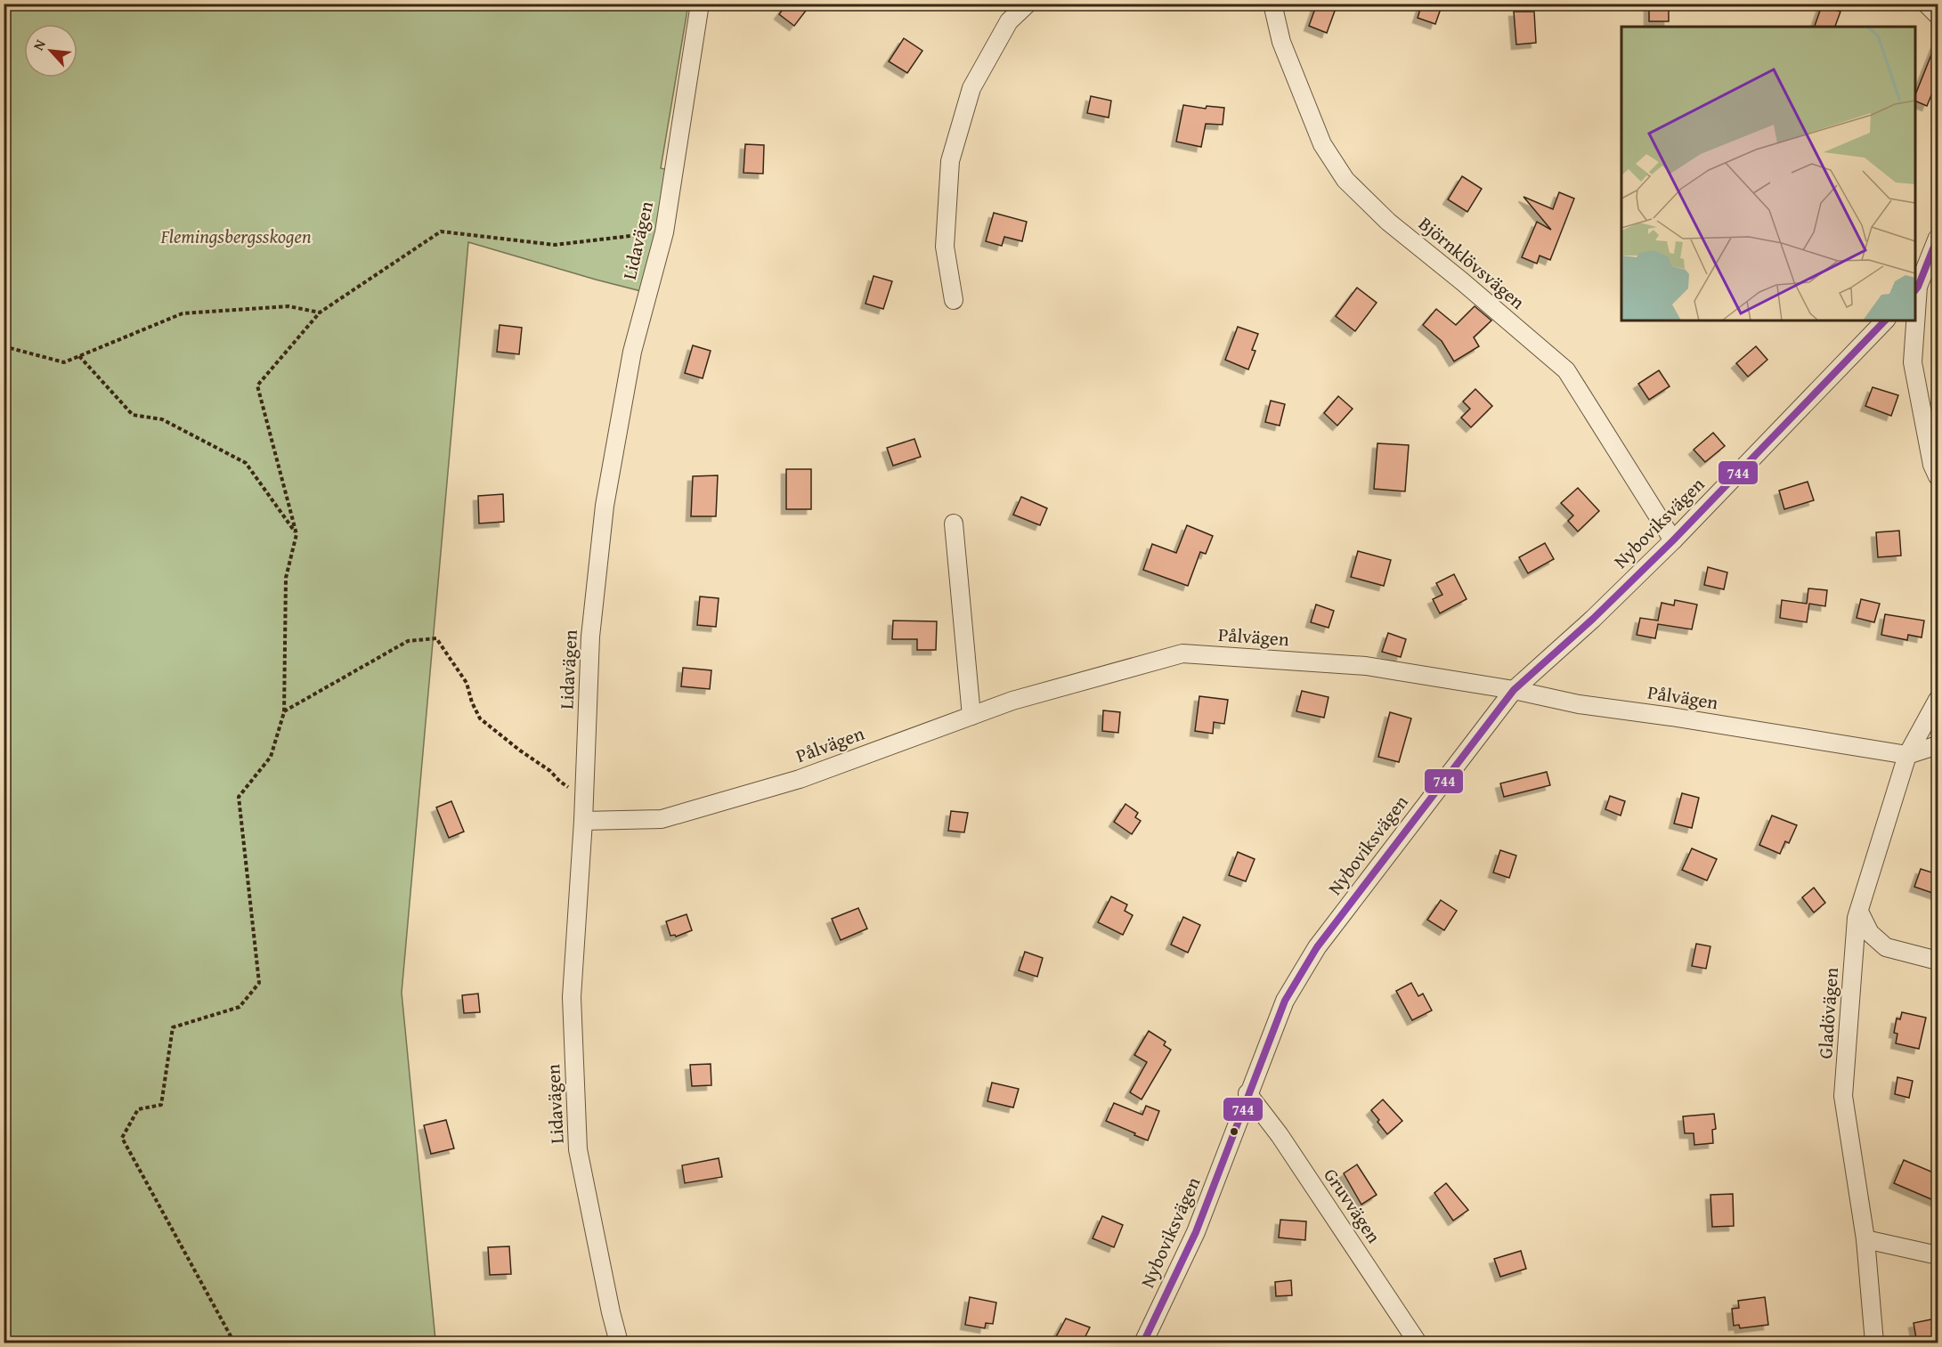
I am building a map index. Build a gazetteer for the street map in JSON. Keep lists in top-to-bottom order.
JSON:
{
  "streets": {
    "street": [
      "Lidavägen",
      "Björnklövsvägen",
      "Nyboviksvägen",
      "Pålvägen",
      "Gladövägen",
      "Gruvvägen"
    ]
  },
  "crossings": [
    ["Lidavägen", "Pålvägen"],
    ["Björnklövsvägen", "Nyboviksvägen"],
    ["Nyboviksvägen", "Pålvägen"],
    ["Nyboviksvägen", "Gruvvägen"],
    ["Pålvägen", "Gladövägen"]
  ],
  "parks": ["Flemingsbergsskogen"],
  "lines": ["transit line 744"],
  "north": "top left"
}
